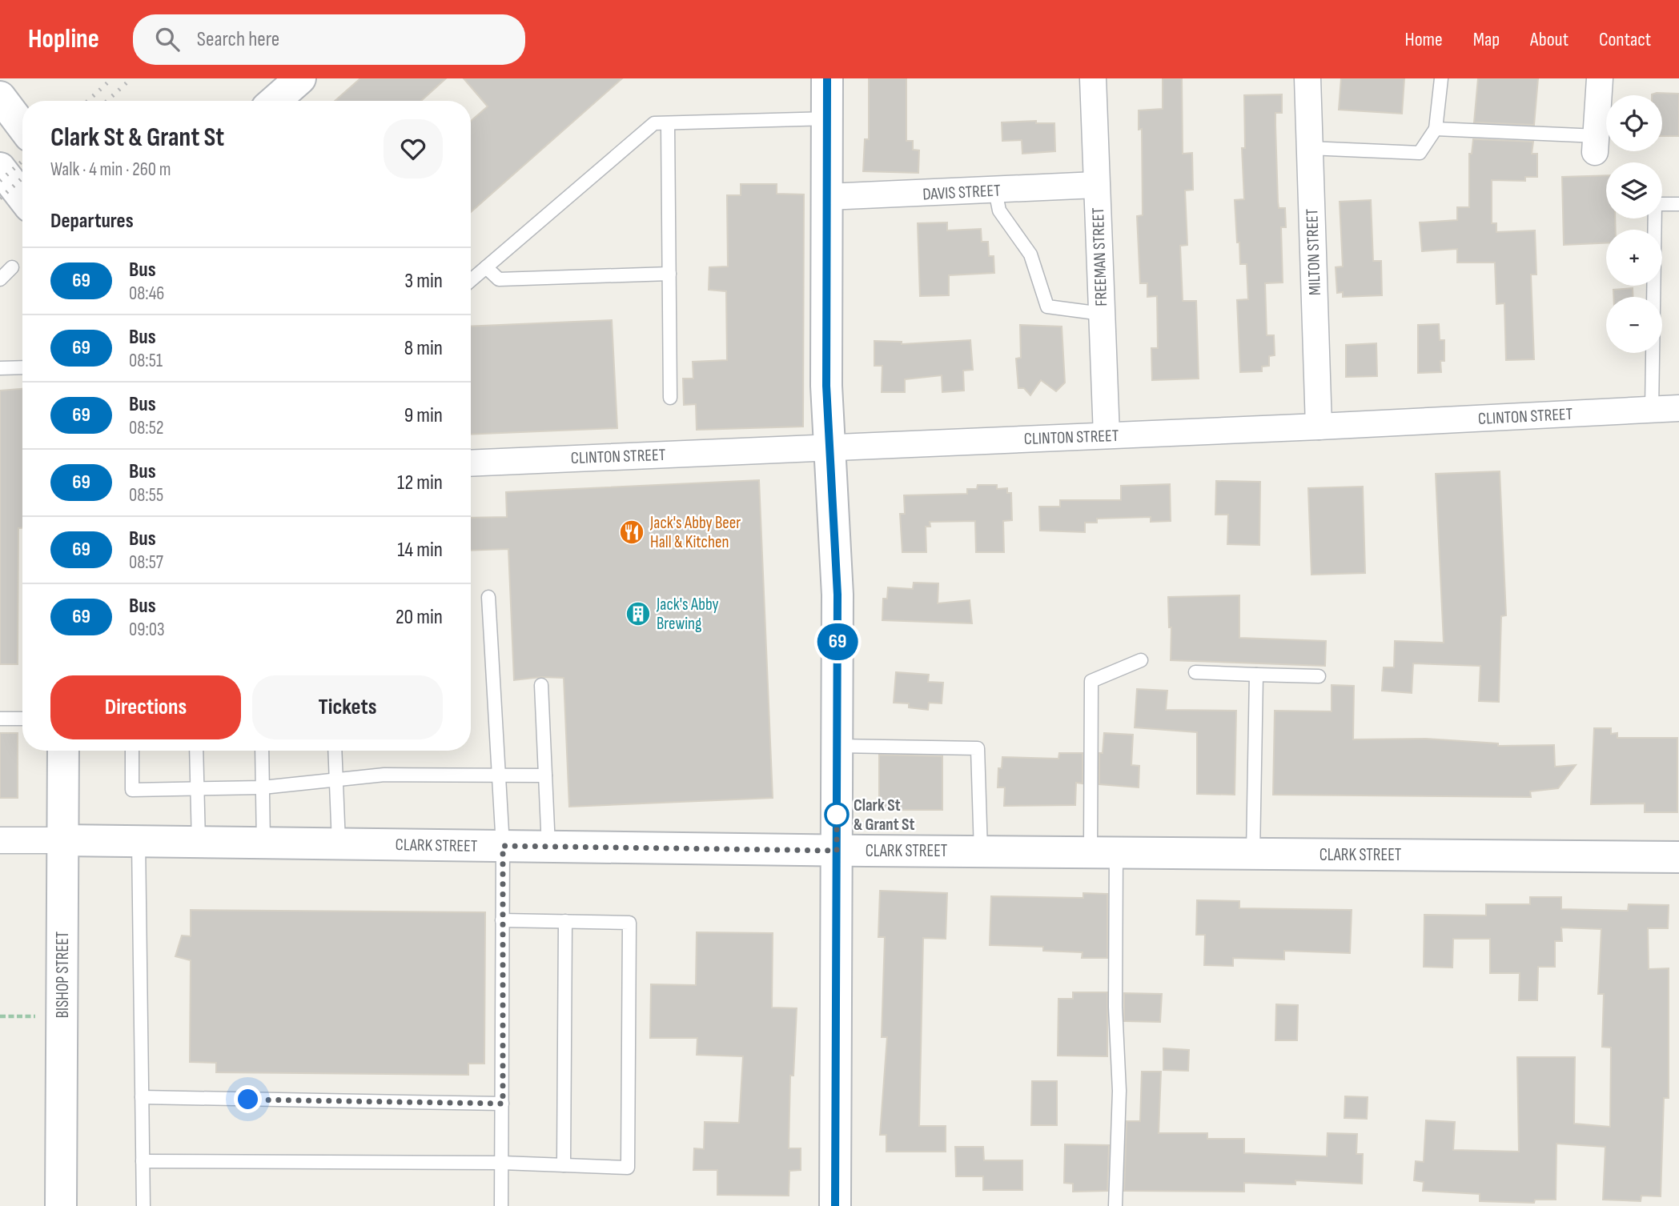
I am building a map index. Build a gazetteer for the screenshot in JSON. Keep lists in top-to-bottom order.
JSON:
{
  "streets": {
    "street": [
      "DAVIS STREET",
      "MILTON STREET",
      "FREEMAN STREET",
      "CLINTON STREET",
      "CLARK STREET",
      "BISHOP STREET"
    ]
  },
  "crossings": [
    ["DAVIS STREET", "FREEMAN STREET"],
    ["MILTON STREET", "CLINTON STREET"],
    ["FREEMAN STREET", "CLINTON STREET"],
    ["CLARK STREET", "BISHOP STREET"]
  ],
  "places": {
    "restaurant": ["Jack's Abby Beer Hall & Kitchen"],
    "building": ["Jack's Abby Brewing"],
    "other": ["Clark St & Grant St"]
  },
  "lines": ["bus line 69"],
  "page": {
    "header": "Hopline",
    "search": "Search here",
    "nav": [
      "Home",
      "Map",
      "About",
      "Contact"
    ],
    "on_map": "69",
    "map_buttons": ["+", "−"],
    "heading": [
      ["Clark St & Grant St", "Walk · 4 min · 260 m"],
      "Departures"
    ],
    "list": [
      {
        "mark": "69",
        "name": "Bus",
        "note": "08:46",
        "value": "3 min"
      },
      {
        "mark": "69",
        "name": "Bus",
        "note": "08:51",
        "value": "8 min"
      },
      {
        "mark": "69",
        "name": "Bus",
        "note": "08:52",
        "value": "9 min"
      },
      {
        "mark": "69",
        "name": "Bus",
        "note": "08:55",
        "value": "12 min"
      },
      {
        "mark": "69",
        "name": "Bus",
        "note": "08:57",
        "value": "14 min"
      },
      {
        "mark": "69",
        "name": "Bus",
        "note": "09:03",
        "value": "20 min"
      }
    ],
    "buttons": ["Directions", "Tickets"]
  }
}
